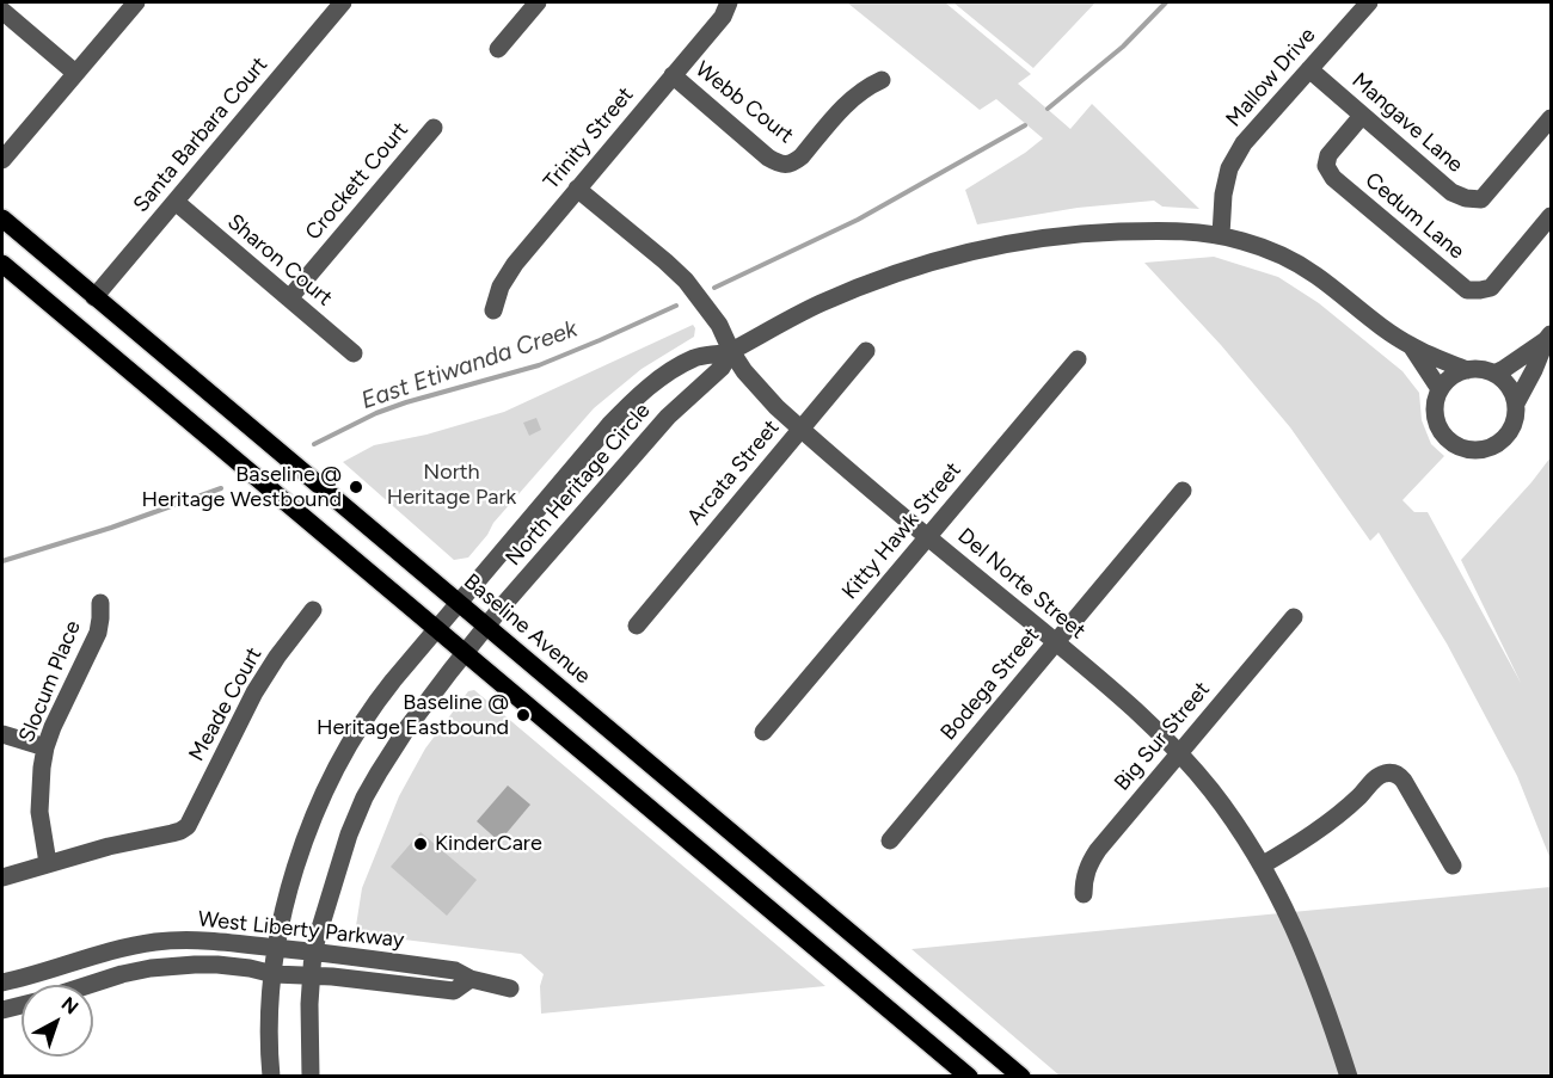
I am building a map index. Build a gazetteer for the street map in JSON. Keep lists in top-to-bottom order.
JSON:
{
  "streets": {
    "main road": ["Baseline Avenue"],
    "street": [
      "Mallow Drive",
      "Webb Court",
      "Mangave Lane",
      "Santa Barbara Court",
      "Trinity Street",
      "Crockett Court",
      "Cedum Lane",
      "Sharon Court",
      "Arcata Street",
      "North Heritage Circle",
      "Kitty Hawk Street",
      "Del Norte Street",
      "Slocum Place",
      "Bodega Street",
      "Meade Court",
      "Big Sur Street",
      "West Liberty Parkway"
    ]
  },
  "crossings": [
    ["Mallow Drive", "Mangave Lane"],
    ["Mallow Drive", "North Heritage Circle"],
    ["Webb Court", "Trinity Street"],
    ["Mangave Lane", "Cedum Lane"],
    ["Santa Barbara Court", "Sharon Court"],
    ["Santa Barbara Court", "Baseline Avenue"],
    ["Trinity Street", "Del Norte Street"],
    ["Crockett Court", "Sharon Court"],
    ["Arcata Street", "Del Norte Street"],
    ["North Heritage Circle", "Del Norte Street"],
    ["North Heritage Circle", "Baseline Avenue"],
    ["North Heritage Circle", "West Liberty Parkway"],
    ["Kitty Hawk Street", "Del Norte Street"],
    ["Del Norte Street", "Bodega Street"],
    ["Del Norte Street", "Big Sur Street"],
    ["Slocum Place", "Meade Court"]
  ],
  "water": ["East Etiwanda Creek"],
  "parks": ["North Heritage Park"],
  "places": ["Baseline @ Heritage Westbound", "Baseline @ Heritage Eastbound", "KinderCare"],
  "north": "top right"
}
